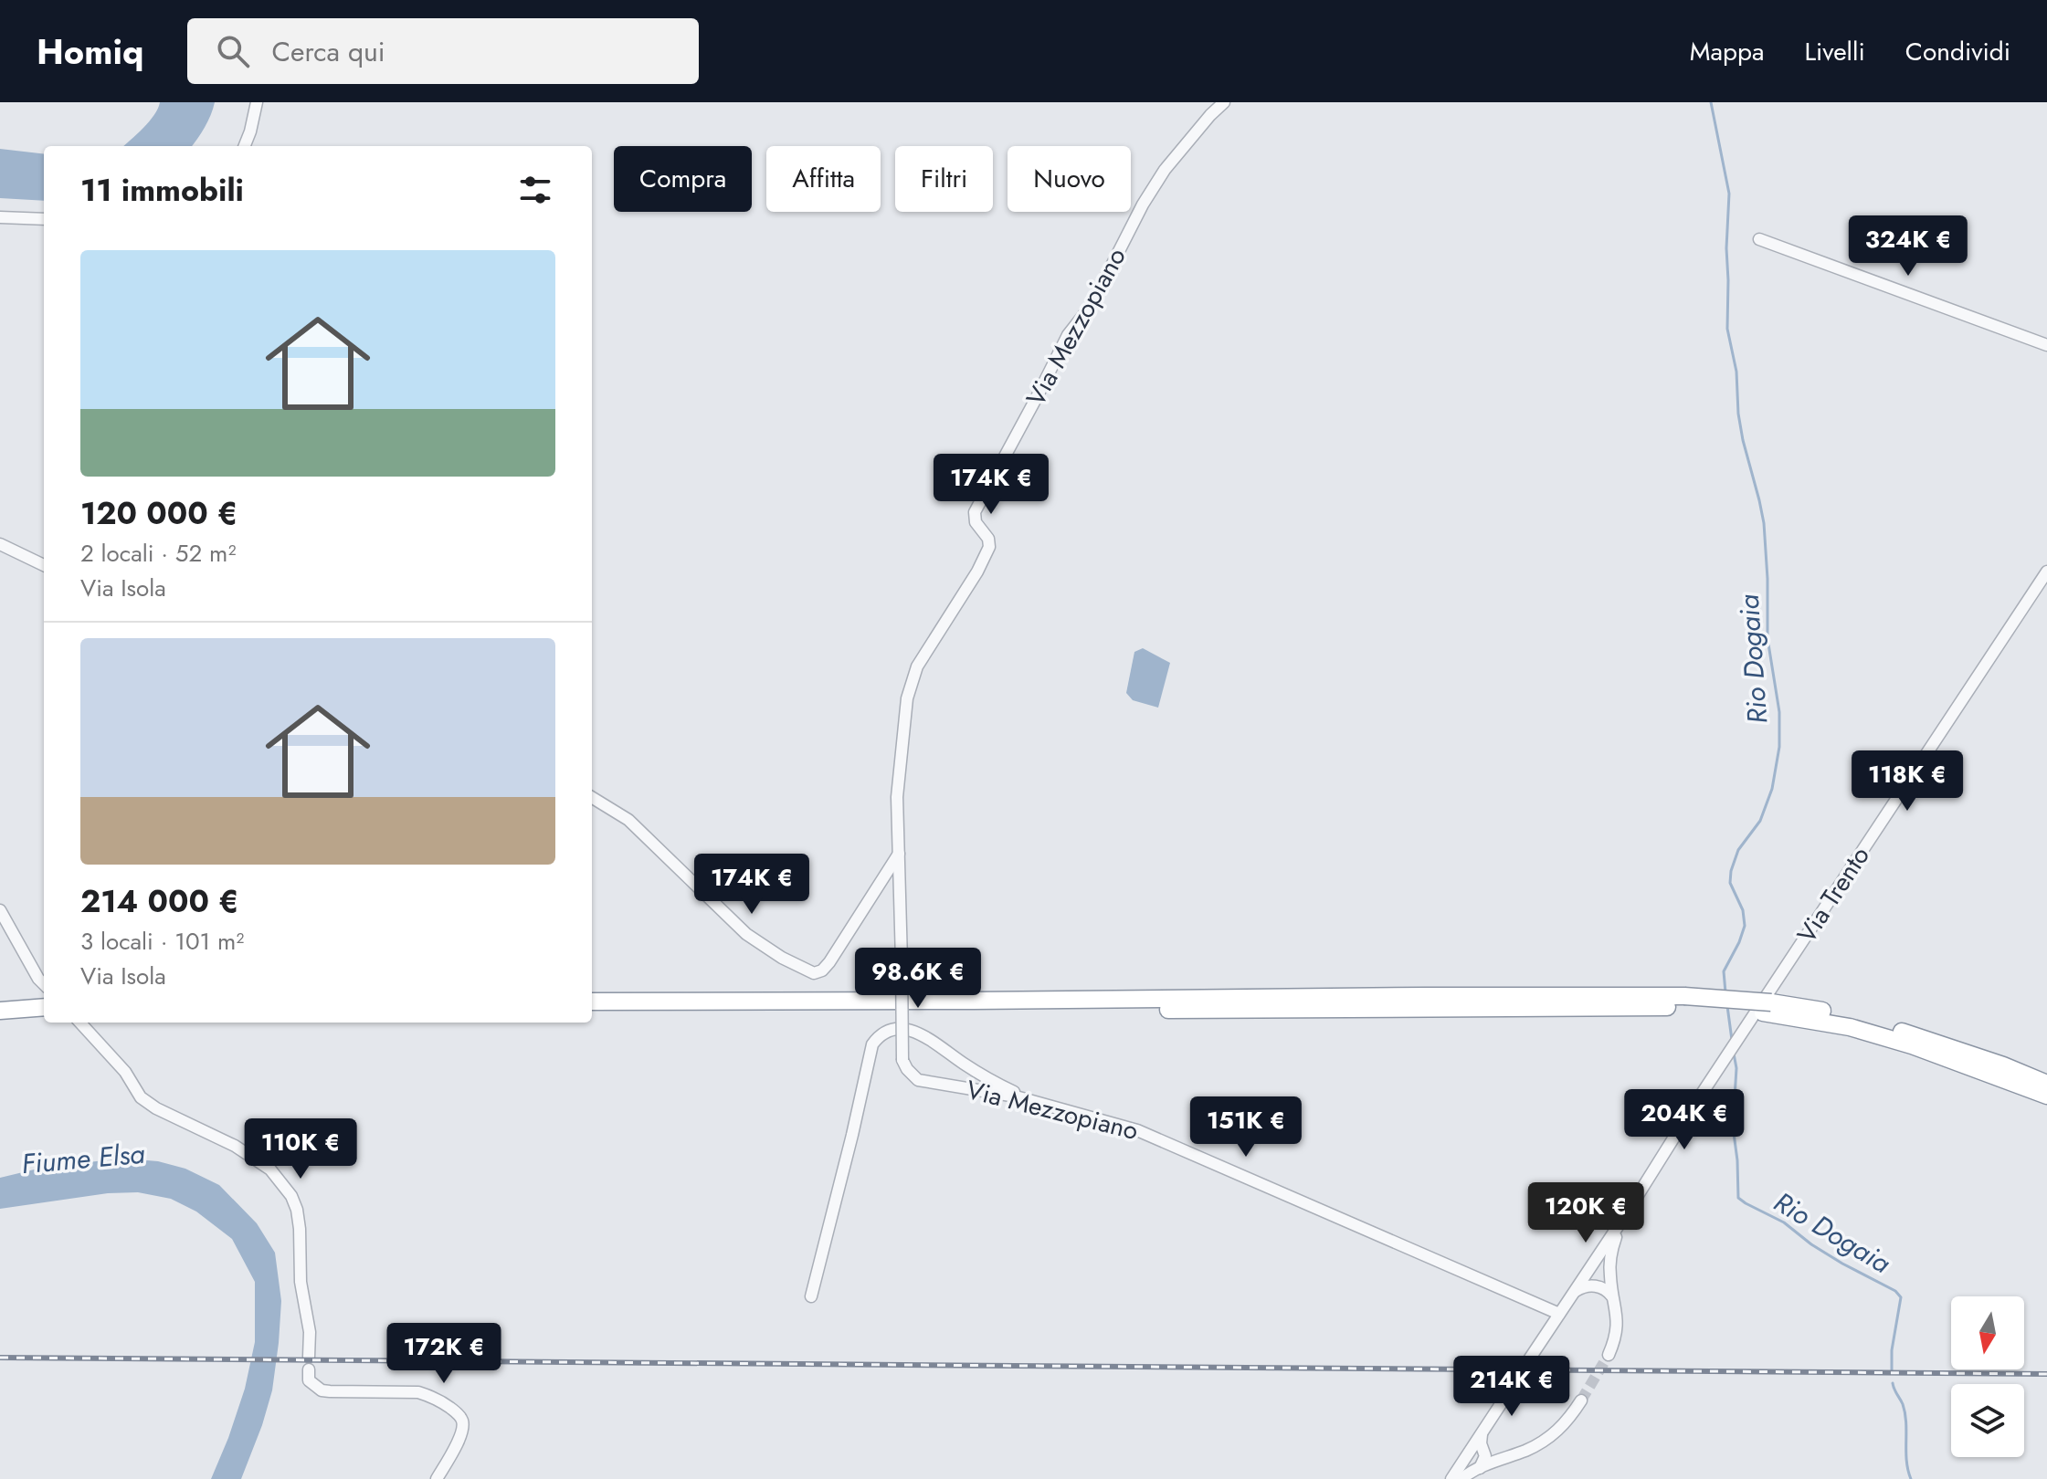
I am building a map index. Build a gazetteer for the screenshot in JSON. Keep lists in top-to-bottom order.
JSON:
{
  "streets": {
    "street": ["Via Mezzopiano", "Via Trento"]
  },
  "water": ["Rio Dogaia", "Fiume Elsa"],
  "north": "bottom",
  "page": {
    "header": "Homiq",
    "search": "Cerca qui",
    "nav": ["Mappa", "Livelli", "Condividi"],
    "chip": [
      "Compra",
      "Affitta",
      "Filtri",
      "Nuovo"
    ],
    "heading": "11 immobili",
    "price": [
      "324K €",
      "174K €",
      "118K €",
      "174K €",
      "98.6K €",
      "204K €",
      "151K €",
      "110K €",
      "120K €",
      "172K €",
      "214K €"
    ],
    "list": [
      {
        "name": "120 000 €",
        "note": "2 locali · 52 m² · Via Isola"
      },
      {
        "name": "214 000 €",
        "note": "3 locali · 101 m² · Via Isola"
      }
    ]
  }
}
